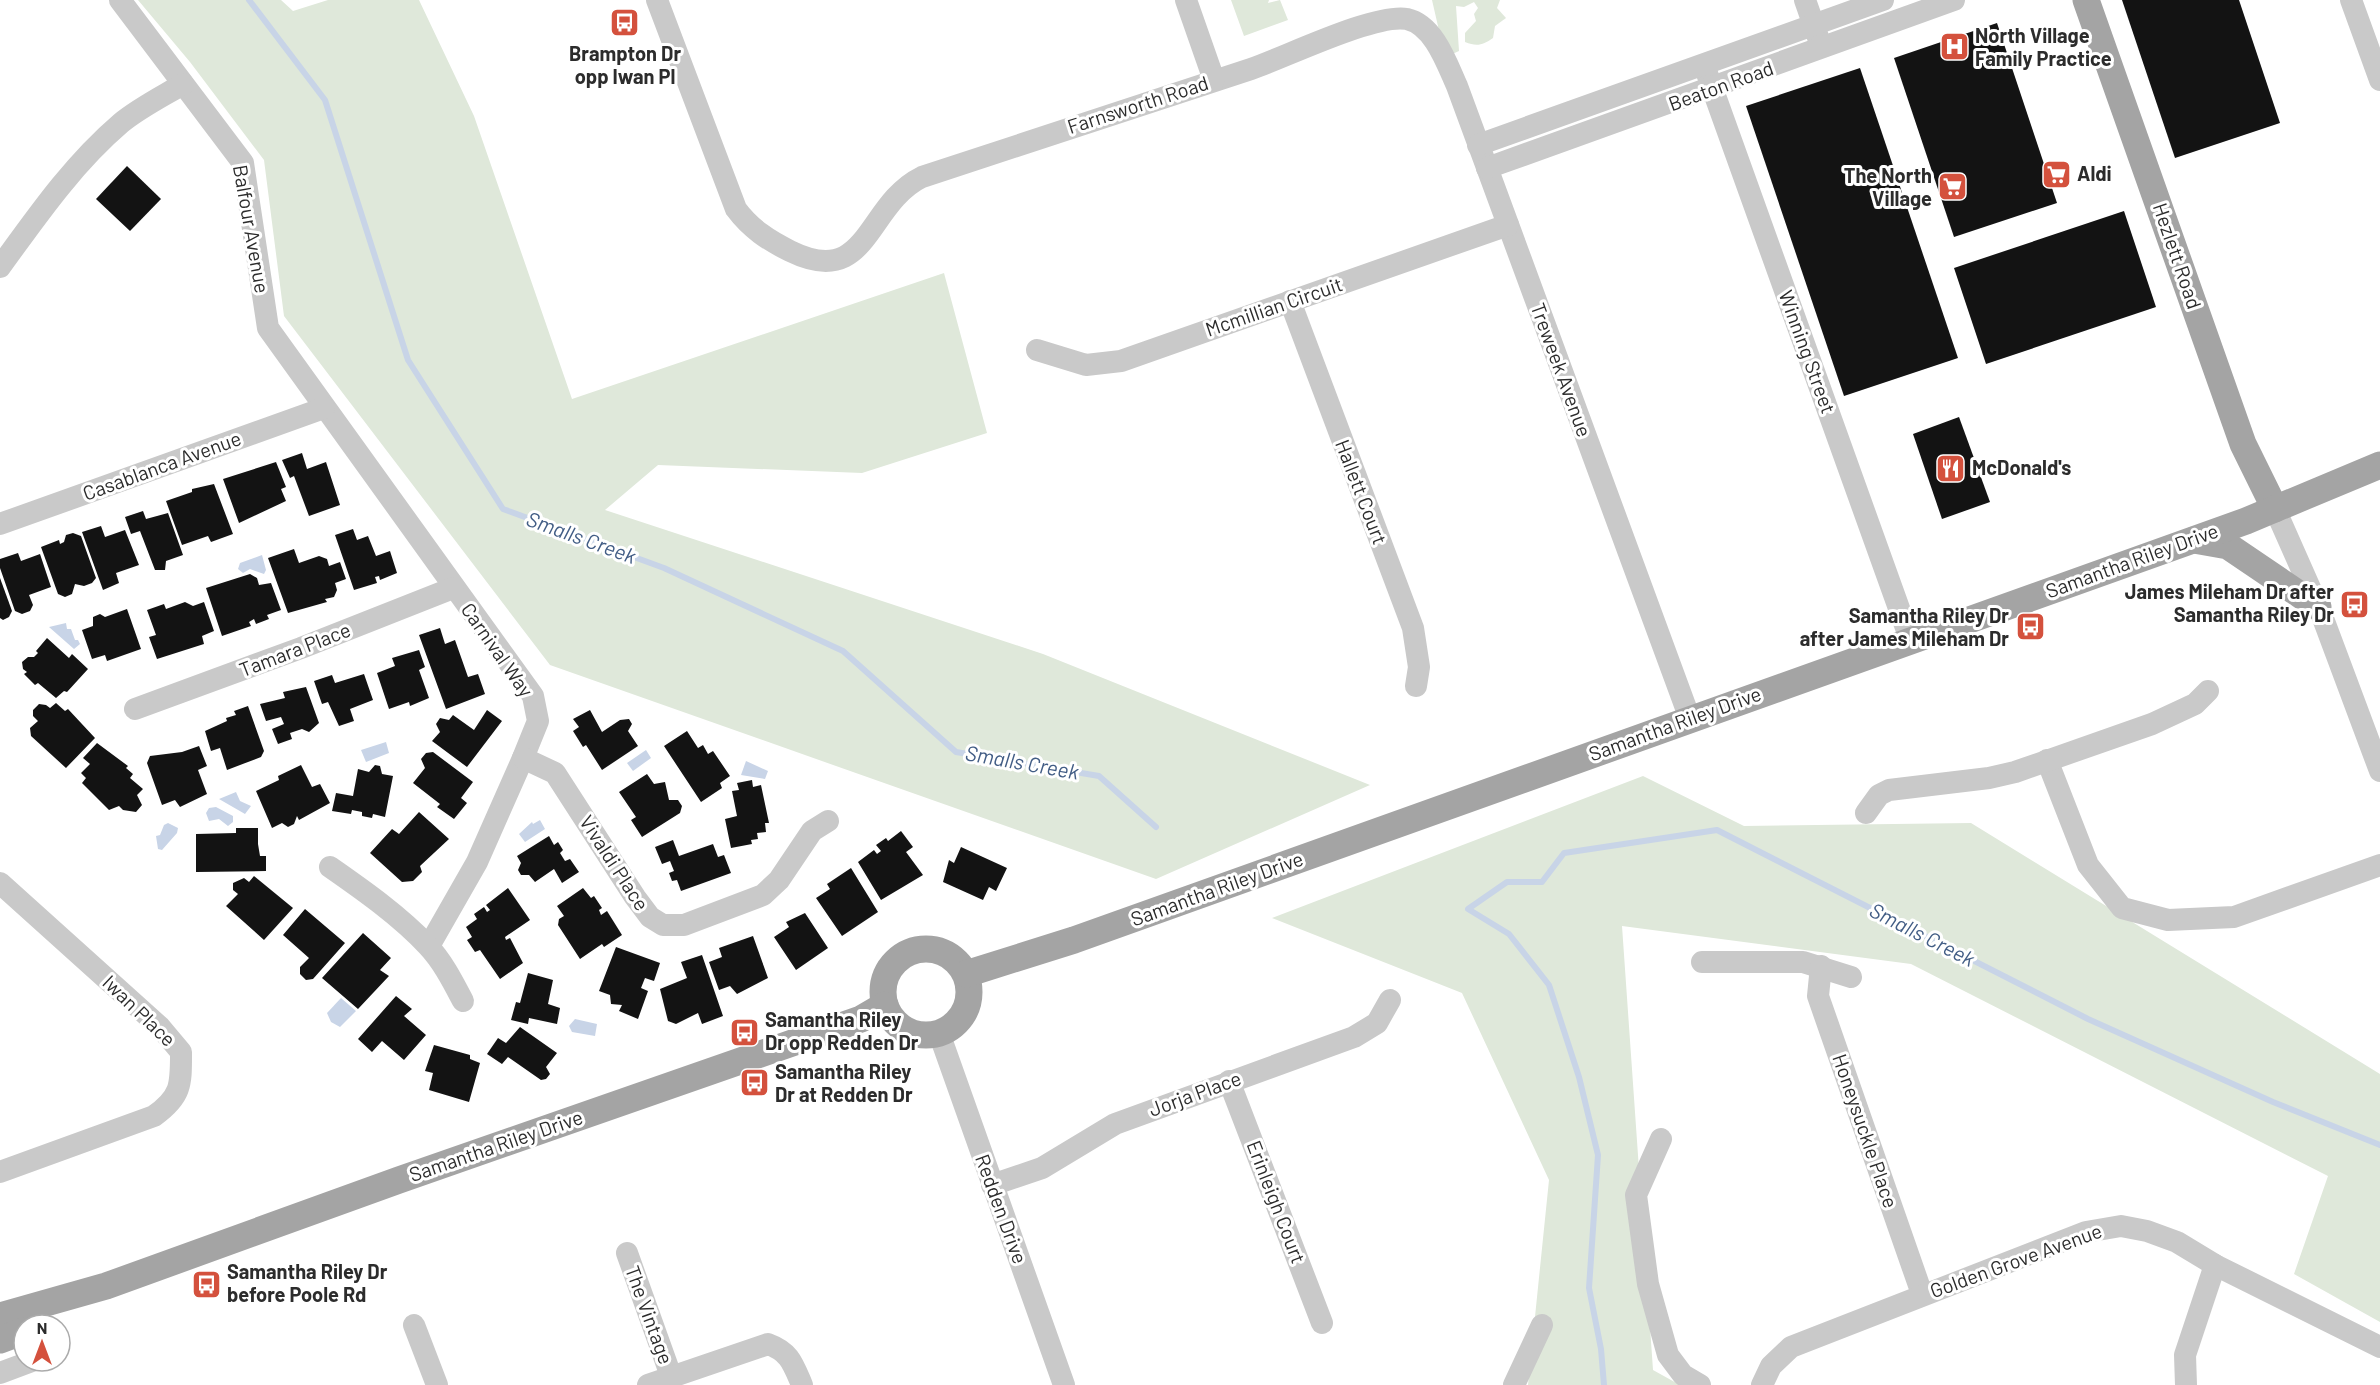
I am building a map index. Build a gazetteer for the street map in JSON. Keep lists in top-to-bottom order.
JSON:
{
  "streets": {
    "main road": ["Hezlett Road", "Samantha Riley Drive"],
    "street": [
      "Beaton Road",
      "Farnsworth Road",
      "Balfour Avenue",
      "Mcmillian Circuit",
      "Winning Street",
      "Treweek Avenue",
      "Casablanca Avenue",
      "Hallett Court",
      "Tamara Place",
      "Carnival Way",
      "Vivaldi Place",
      "Iwan Place",
      "Jorja Place",
      "Honeysuckle Place",
      "Erinleigh Court",
      "Redden Drive",
      "Golden Grove Avenue",
      "The Vintage"
    ]
  },
  "crossings": [
    ["Beaton Road", "Winning Street"],
    ["Beaton Road", "Treweek Avenue"],
    ["Farnsworth Road", "Treweek Avenue"],
    ["Balfour Avenue", "Casablanca Avenue"],
    ["Balfour Avenue", "Carnival Way"],
    ["Hezlett Road", "Samantha Riley Drive"],
    ["Mcmillian Circuit", "Treweek Avenue"],
    ["Mcmillian Circuit", "Hallett Court"],
    ["Winning Street", "Samantha Riley Drive"],
    ["Treweek Avenue", "Samantha Riley Drive"],
    ["Casablanca Avenue", "Carnival Way"],
    ["Samantha Riley Drive", "Redden Drive"],
    ["Tamara Place", "Carnival Way"],
    ["Carnival Way", "Vivaldi Place"],
    ["Jorja Place", "Erinleigh Court"],
    ["Jorja Place", "Redden Drive"],
    ["Honeysuckle Place", "Golden Grove Avenue"]
  ],
  "water": ["Smalls Creek"],
  "places": {
    "bus stop": [
      "Brampton Dr opp Iwan Pl",
      "James Mileham Dr after Samantha Riley Dr",
      "Samantha Riley Dr after James Mileham Dr",
      "Samantha Riley Dr opp Redden Dr",
      "Samantha Riley Dr at Redden Dr",
      "Samantha Riley Dr before Poole Rd"
    ],
    "hospital": ["North Village Family Practice"],
    "supermarket": ["Aldi", "The North Village"],
    "restaurant": ["McDonald's"]
  },
  "north": "top"
}
